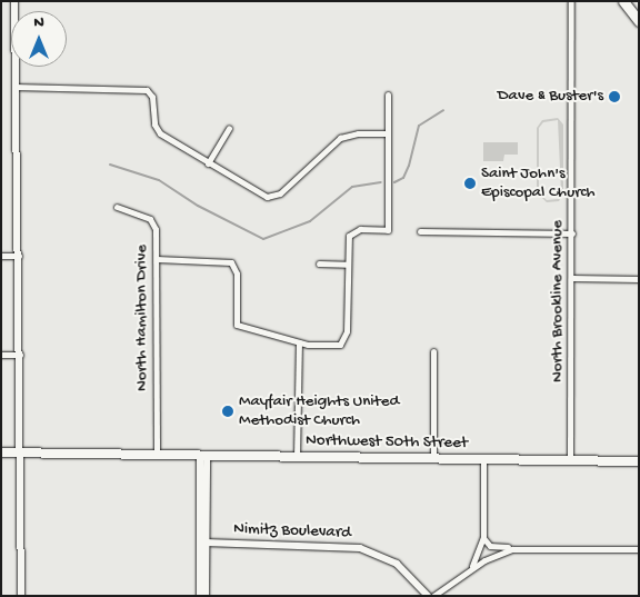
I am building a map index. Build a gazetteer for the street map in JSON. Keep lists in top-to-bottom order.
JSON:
{
  "streets": {
    "main road": ["Northwest 50th Street"],
    "street": ["North Brookline Avenue", "North Hamilton Drive", "Nimitz Boulevard"]
  },
  "crossings": [
    ["North Brookline Avenue", "Northwest 50th Street"],
    ["North Hamilton Drive", "Northwest 50th Street"]
  ],
  "places": ["Dave & Buster's", "Saint John's Episcopal Church", "Mayfair Heights United Methodist Church"],
  "north": "top"
}
